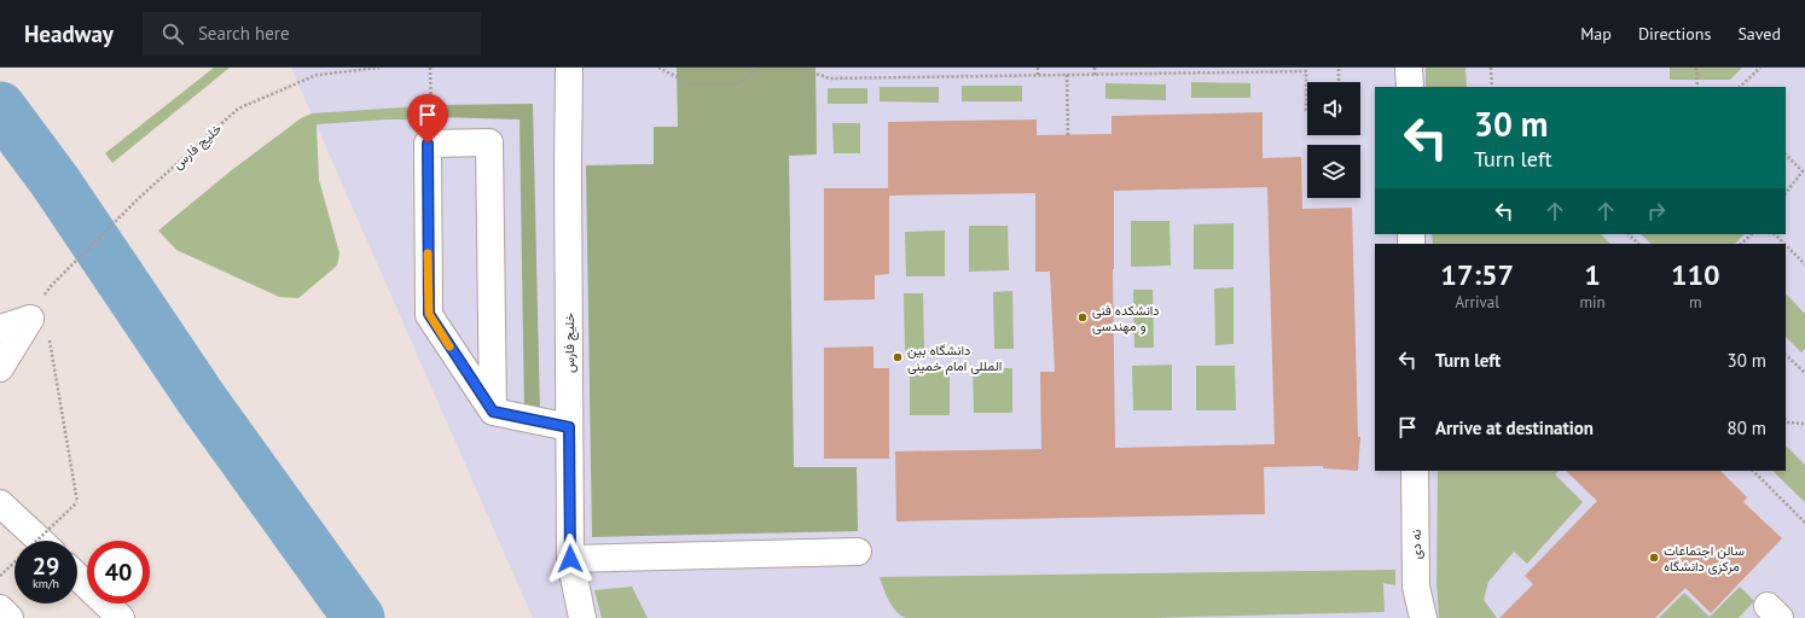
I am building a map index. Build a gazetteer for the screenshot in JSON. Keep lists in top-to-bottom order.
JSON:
{
  "streets": {
    "street": ["خلیج فارس", "نه دی"]
  },
  "places": ["دانشکده فنی و مهندسی", "دانشگاه بین المللی امام خمینی", "سالن اجتماعات مرکزی دانشگاه"],
  "page": {
    "header": "Headway",
    "search": "Search here",
    "nav": ["Map", "Directions", "Saved"],
    "turn": ["30 m", "Turn left"],
    "eta": [
      "17:57",
      "Arrival",
      "1",
      "min",
      "110",
      "m"
    ],
    "list": [
      {
        "name": "Turn left",
        "value": "30 m"
      },
      {
        "name": "Arrive at destination",
        "value": "80 m"
      }
    ],
    "speed": "29 km/h",
    "limit": "40"
  }
}
